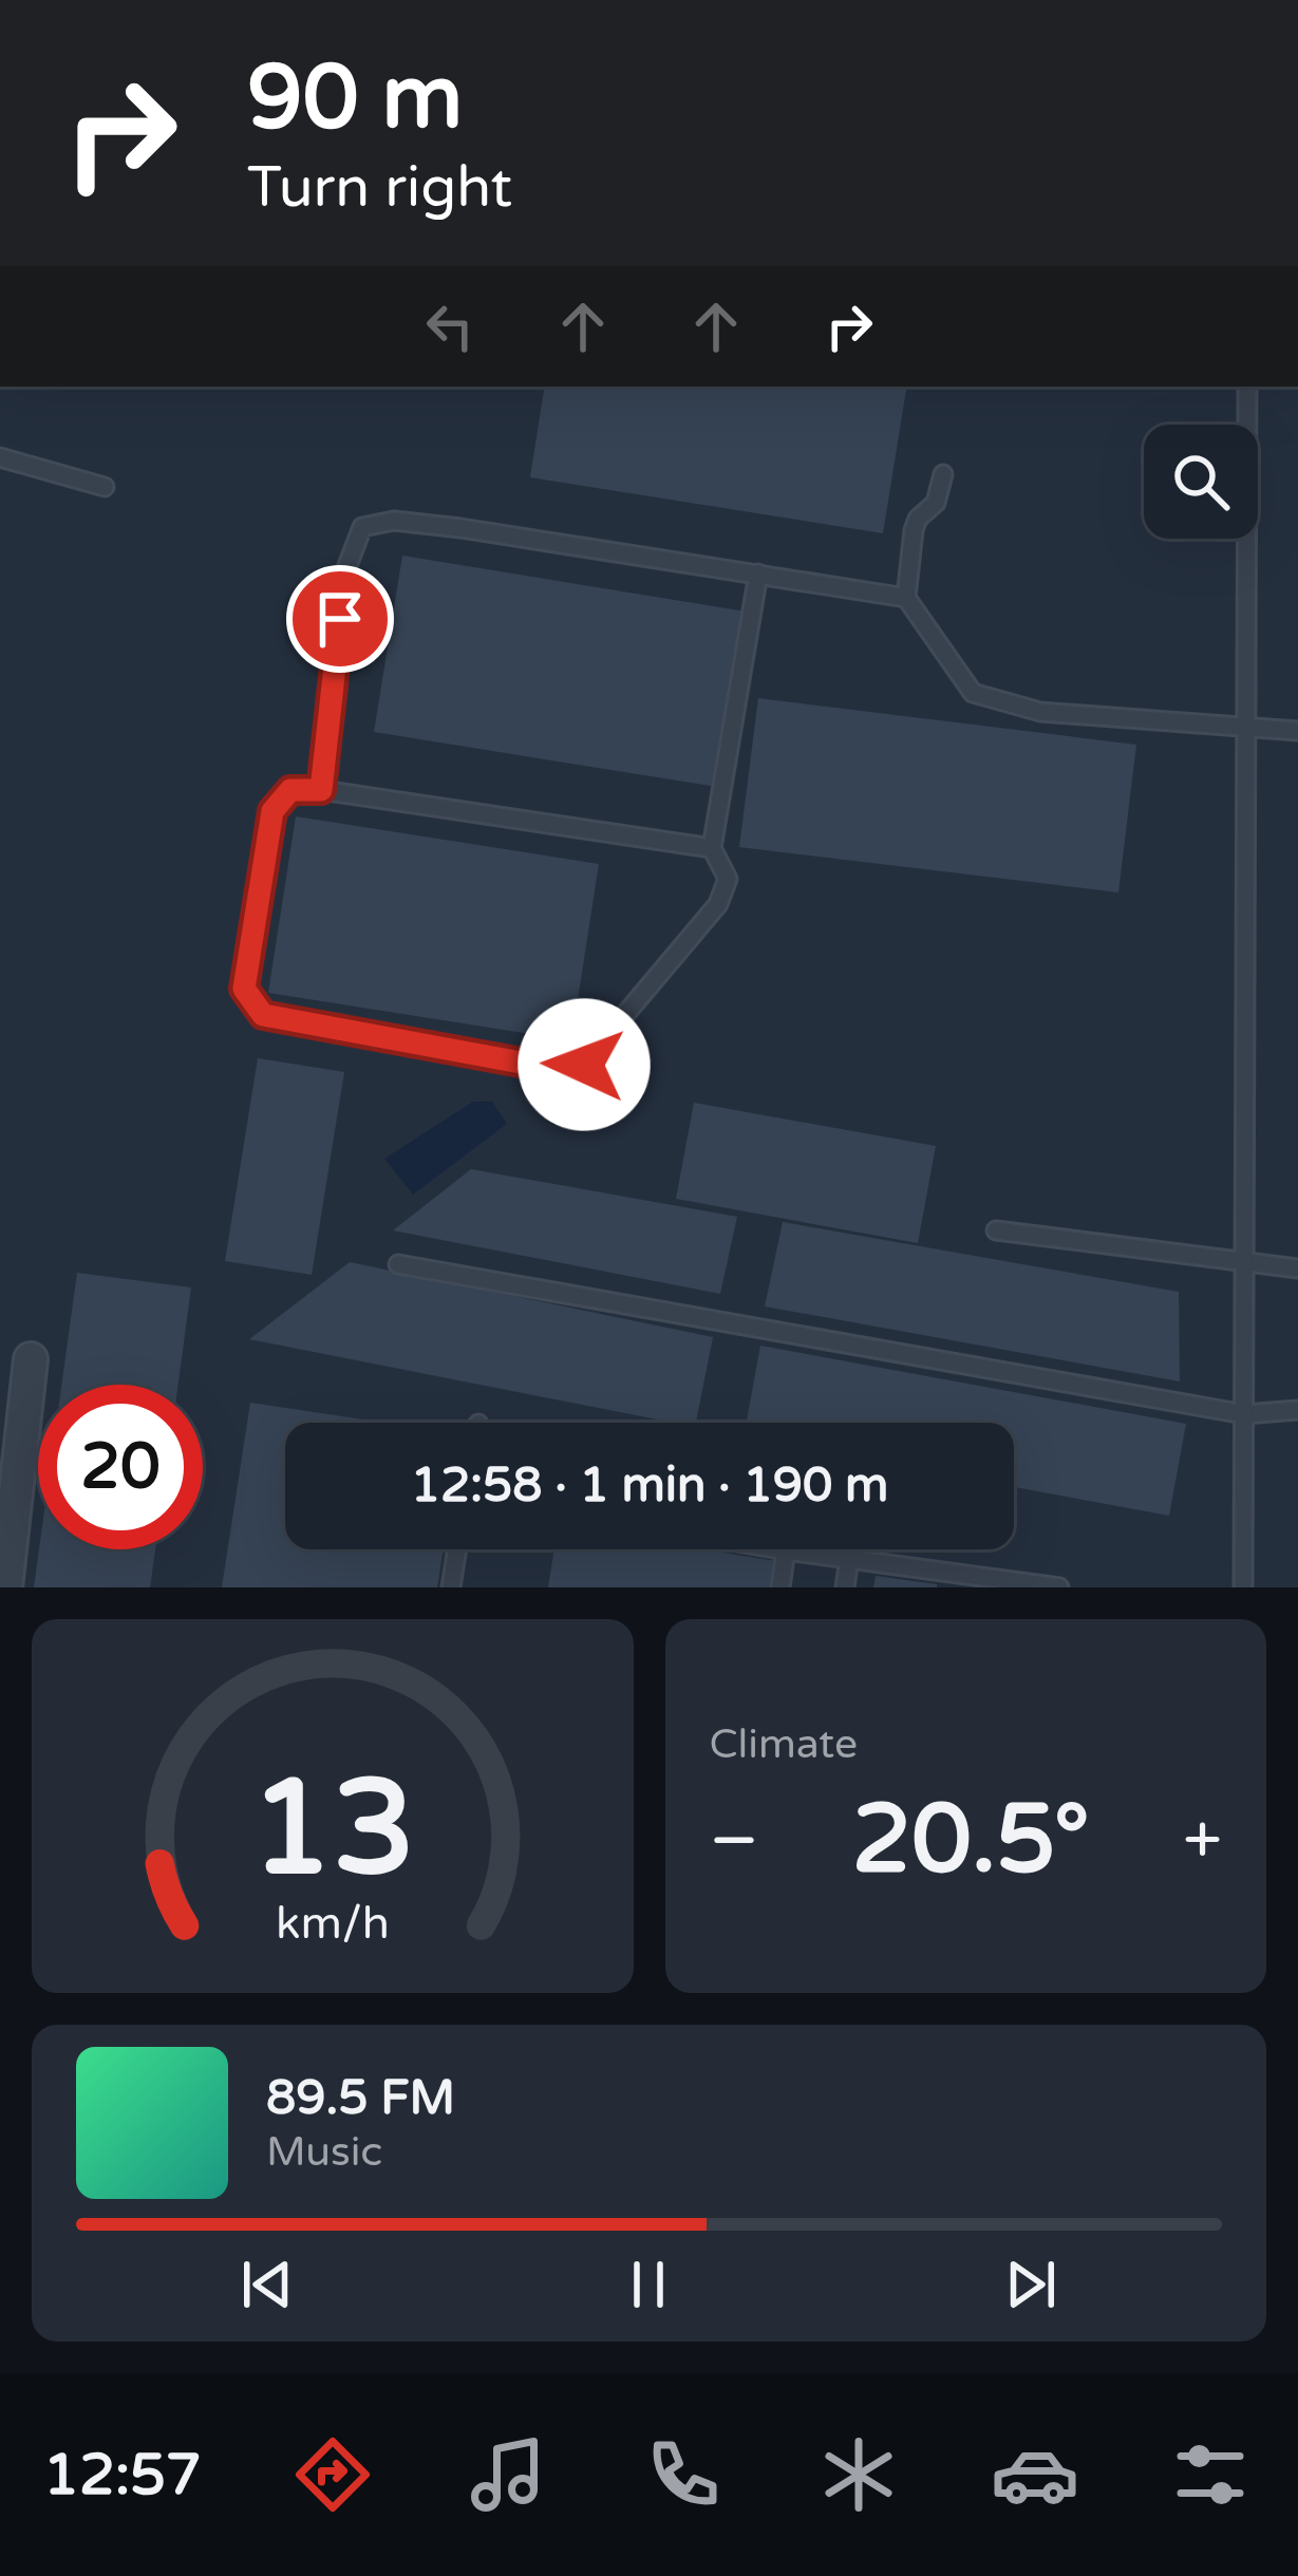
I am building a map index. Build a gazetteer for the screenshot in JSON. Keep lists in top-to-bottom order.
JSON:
{
  "page": {
    "turn": ["90 m", "Turn right"],
    "limit": "20",
    "trip": "12:58 · 1 min · 190 m",
    "tile": "Climate",
    "heat": ["−", "20.5°", "+"],
    "song": ["89.5 FM", "Music"],
    "tabs": "12:57",
    "gauge": ["13", "km/h"]
  }
}
